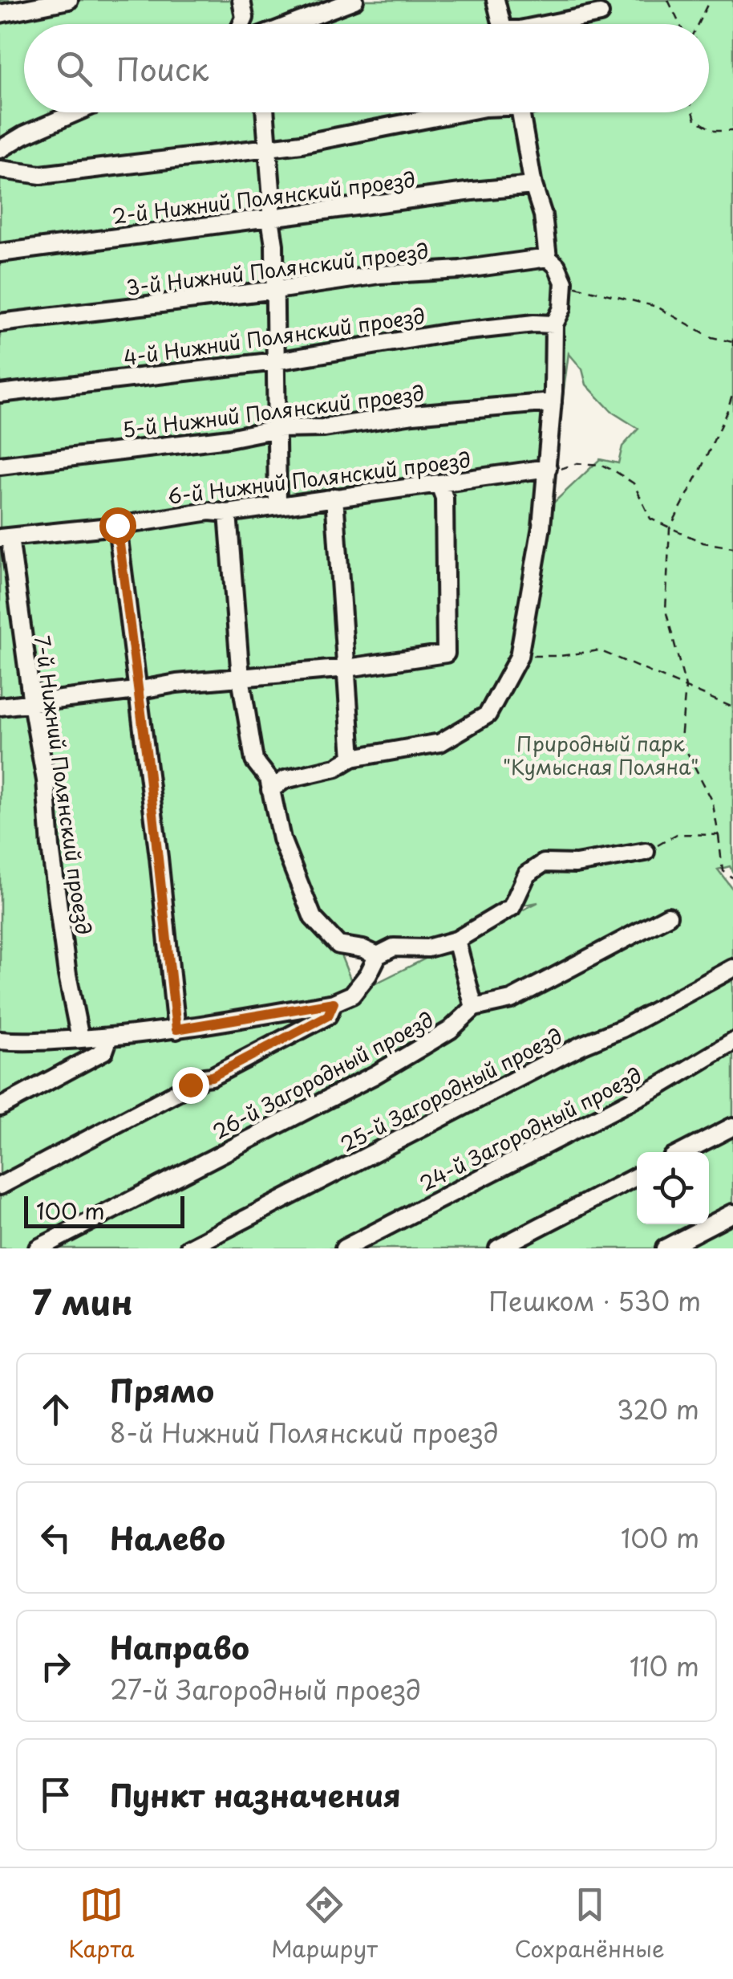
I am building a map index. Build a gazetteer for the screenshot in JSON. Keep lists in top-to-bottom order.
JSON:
{
  "streets": {
    "street": [
      "2-й Нижний Полянский проезд",
      "3-й Нижний Полянский проезд",
      "4-й Нижний Полянский проезд",
      "5-й Нижний Полянский проезд",
      "6-й Нижний Полянский проезд",
      "7-й Нижний Полянский проезд",
      "26-й Загородный проезд",
      "25-й Загородный проезд",
      "24-й Загородный проезд"
    ]
  },
  "crossings": [
    ["6-й Нижний Полянский проезд", "7-й Нижний Полянский проезд"]
  ],
  "parks": ["Природный парк \"Кумысная Поляна\""],
  "scale_bar": "100 m",
  "page": {
    "search": "Поиск",
    "scale": "100 m",
    "heading": ["7 мин", "Пешком · 530 m"],
    "list": [
      ["Прямо", "8-й Нижний Полянский проезд", "320 m"],
      ["Налево", "100 m"],
      ["Направо", "27-й Загородный проезд", "110 m"],
      "Пункт назначения"
    ],
    "nav": ["Карта", "Маршрут", "Сохранённые"]
  }
}
